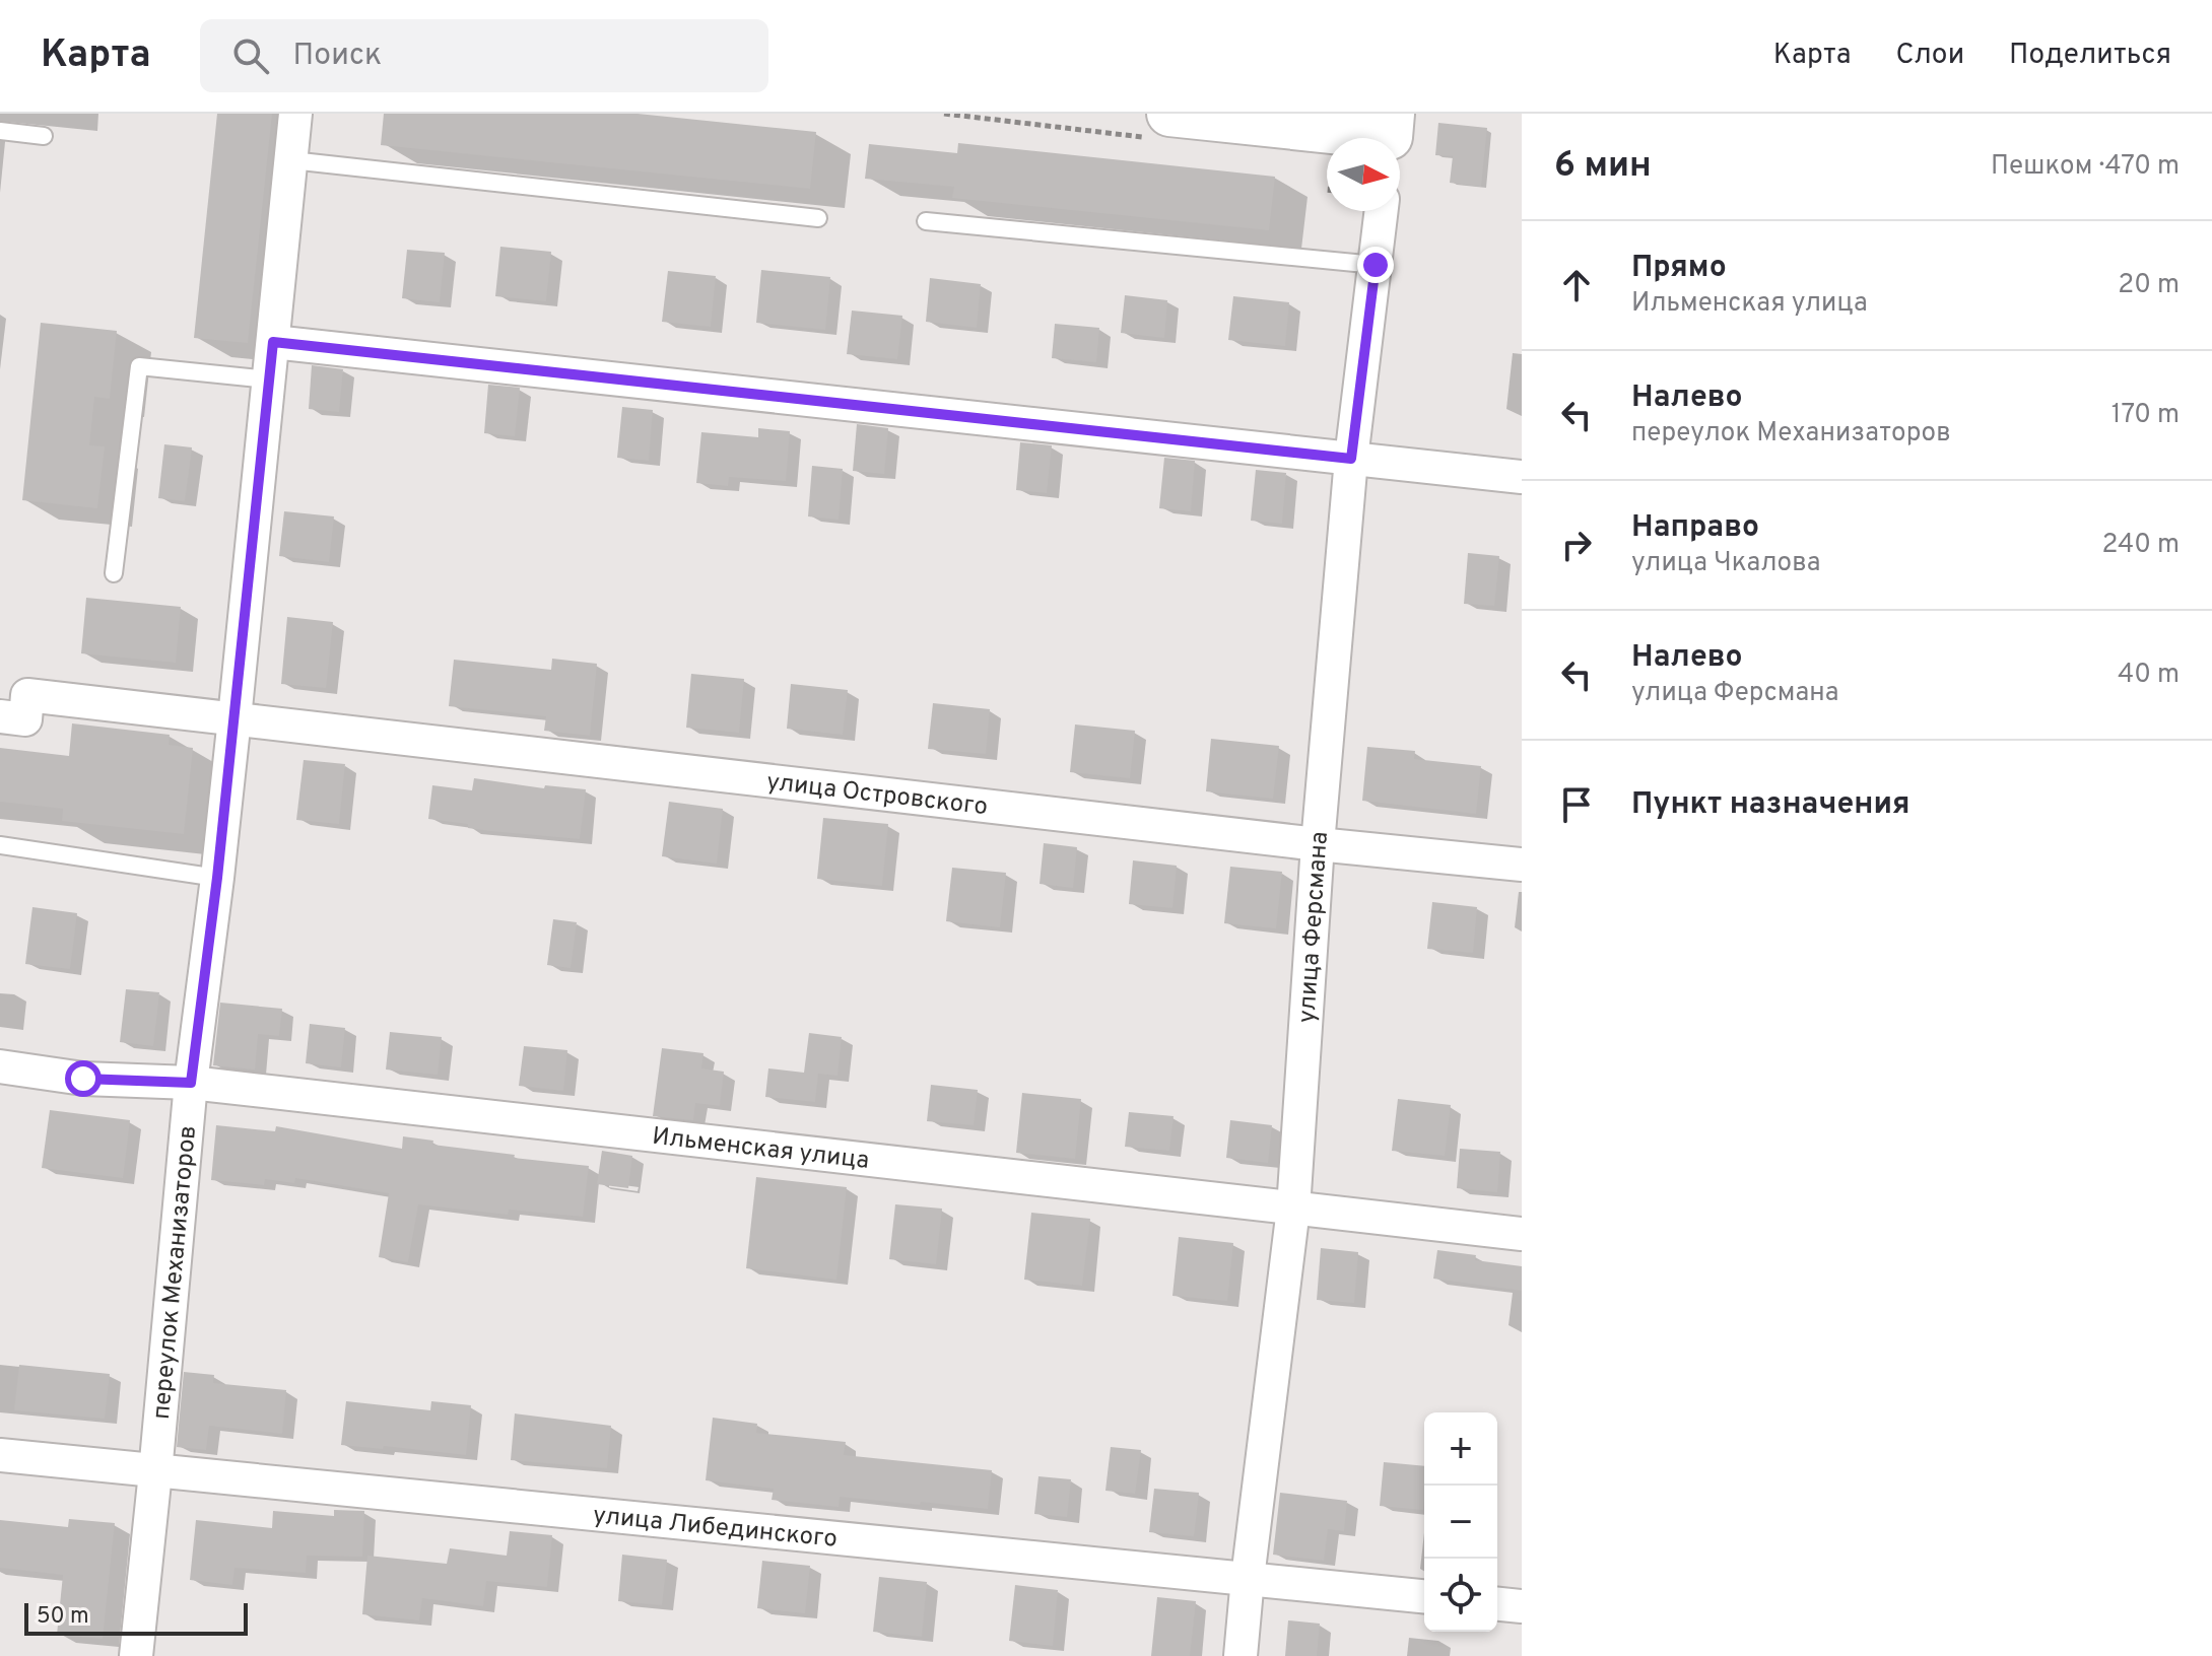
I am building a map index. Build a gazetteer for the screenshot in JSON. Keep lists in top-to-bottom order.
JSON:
{
  "streets": {
    "street": [
      "улица Островского",
      "улица Ферсмана",
      "Ильменская улица",
      "переулок Механизаторов",
      "улица Либединского"
    ]
  },
  "crossings": [
    ["улица Островского", "улица Ферсмана"],
    ["улица Островского", "переулок Механизаторов"],
    ["улица Ферсмана", "Ильменская улица"],
    ["улица Ферсмана", "улица Либединского"],
    ["Ильменская улица", "переулок Механизаторов"],
    ["переулок Механизаторов", "улица Либединского"]
  ],
  "scale_bar": "50 m",
  "north": "right",
  "page": {
    "header": "Карта",
    "search": "Поиск",
    "nav": ["Карта", "Слои", "Поделиться"],
    "heading": ["6 мин", "Пешком · 470 m"],
    "list": [
      ["Прямо", "Ильменская улица", "20 m"],
      ["Налево", "переулок Механизаторов", "170 m"],
      ["Направо", "улица Чкалова", "240 m"],
      ["Налево", "улица Ферсмана", "40 m"],
      "Пункт назначения"
    ],
    "map_buttons": ["+", "−"],
    "scale": "50 m"
  }
}
